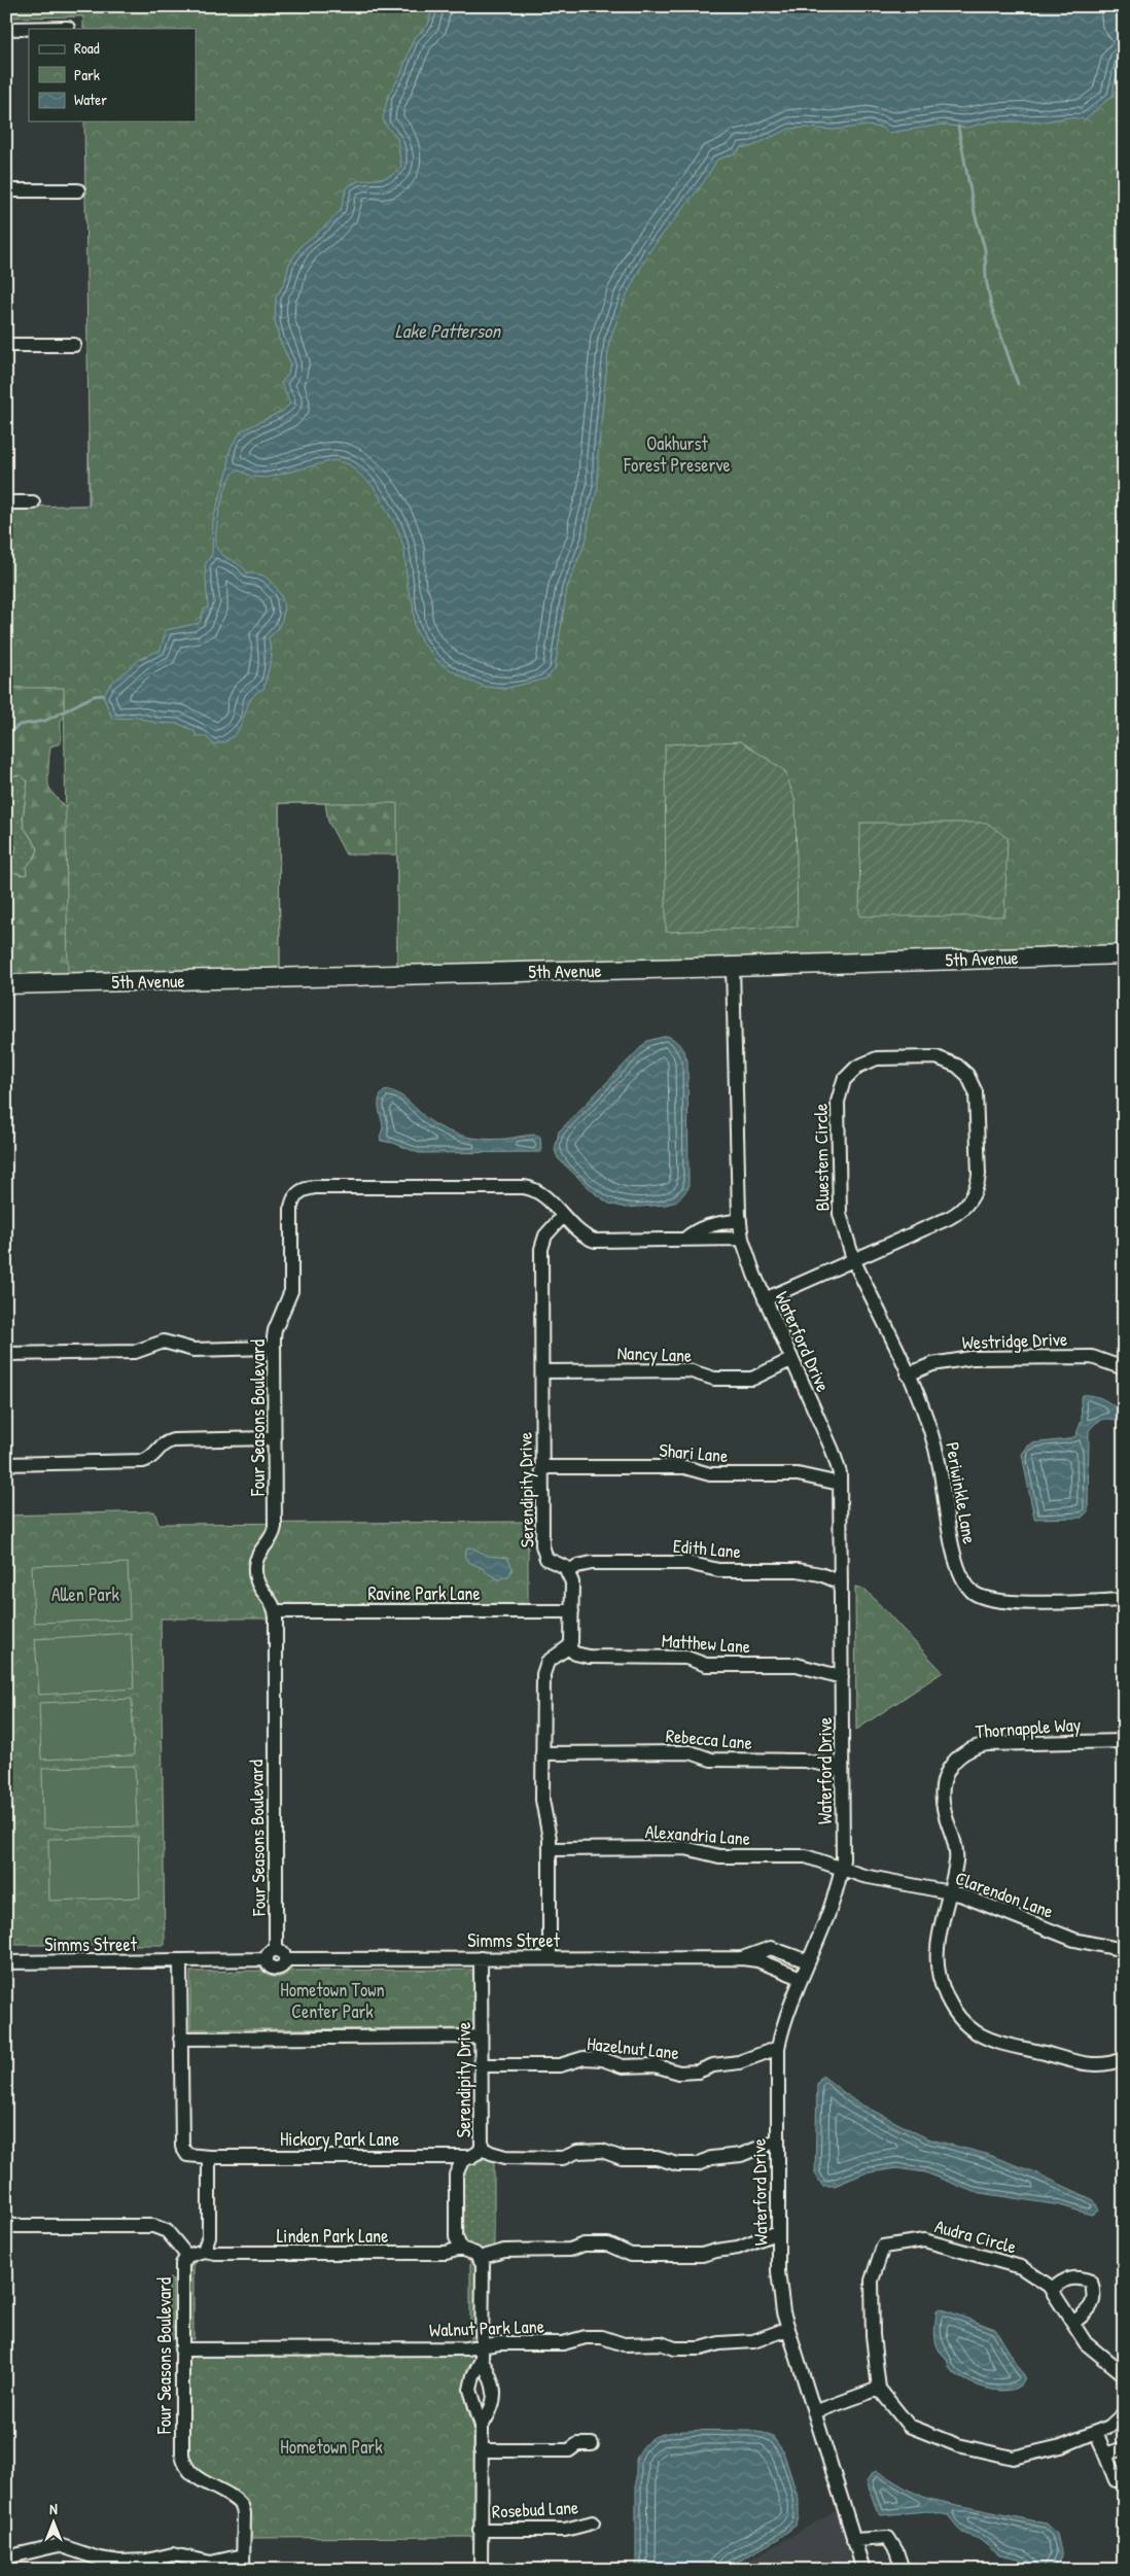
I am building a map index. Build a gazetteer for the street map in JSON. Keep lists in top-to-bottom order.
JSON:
{
  "streets": {
    "street": [
      "5th Avenue",
      "Bluestem Circle",
      "Westridge Drive",
      "Waterford Drive",
      "Nancy Lane",
      "Four Seasons Boulevard",
      "Shari Lane",
      "Serendipity Drive",
      "Periwinkle Lane",
      "Edith Lane",
      "Ravine Park Lane",
      "Matthew Lane",
      "Thornapple Way",
      "Rebecca Lane",
      "Alexandria Lane",
      "Clarendon Lane",
      "Simms Street",
      "Hazelnut Lane",
      "Hickory Park Lane",
      "Linden Park Lane",
      "Audra Circle",
      "Walnut Park Lane",
      "Rosebud Lane"
    ]
  },
  "crossings": [
    ["5th Avenue", "Waterford Drive"],
    ["Bluestem Circle", "Periwinkle Lane"],
    ["Westridge Drive", "Periwinkle Lane"],
    ["Waterford Drive", "Nancy Lane"],
    ["Waterford Drive", "Four Seasons Boulevard"],
    ["Waterford Drive", "Shari Lane"],
    ["Waterford Drive", "Edith Lane"],
    ["Waterford Drive", "Matthew Lane"],
    ["Waterford Drive", "Rebecca Lane"],
    ["Waterford Drive", "Alexandria Lane"],
    ["Waterford Drive", "Clarendon Lane"],
    ["Waterford Drive", "Simms Street"],
    ["Waterford Drive", "Hazelnut Lane"],
    ["Waterford Drive", "Walnut Park Lane"],
    ["Nancy Lane", "Serendipity Drive"],
    ["Four Seasons Boulevard", "Serendipity Drive"],
    ["Four Seasons Boulevard", "Ravine Park Lane"],
    ["Four Seasons Boulevard", "Simms Street"],
    ["Four Seasons Boulevard", "Linden Park Lane"],
    ["Four Seasons Boulevard", "Walnut Park Lane"],
    ["Shari Lane", "Serendipity Drive"],
    ["Serendipity Drive", "Edith Lane"],
    ["Serendipity Drive", "Simms Street"],
    ["Serendipity Drive", "Hazelnut Lane"],
    ["Serendipity Drive", "Hickory Park Lane"],
    ["Serendipity Drive", "Linden Park Lane"],
    ["Thornapple Way", "Clarendon Lane"],
    ["Alexandria Lane", "Clarendon Lane"]
  ],
  "water": ["Lake Patterson"],
  "parks": [
    "Oakhurst Forest Preserve",
    "Allen Park",
    "Hometown Town Center Park",
    "Hometown Park"
  ],
  "legend": ["Road", "Park", "Water"],
  "north": "top"
}
